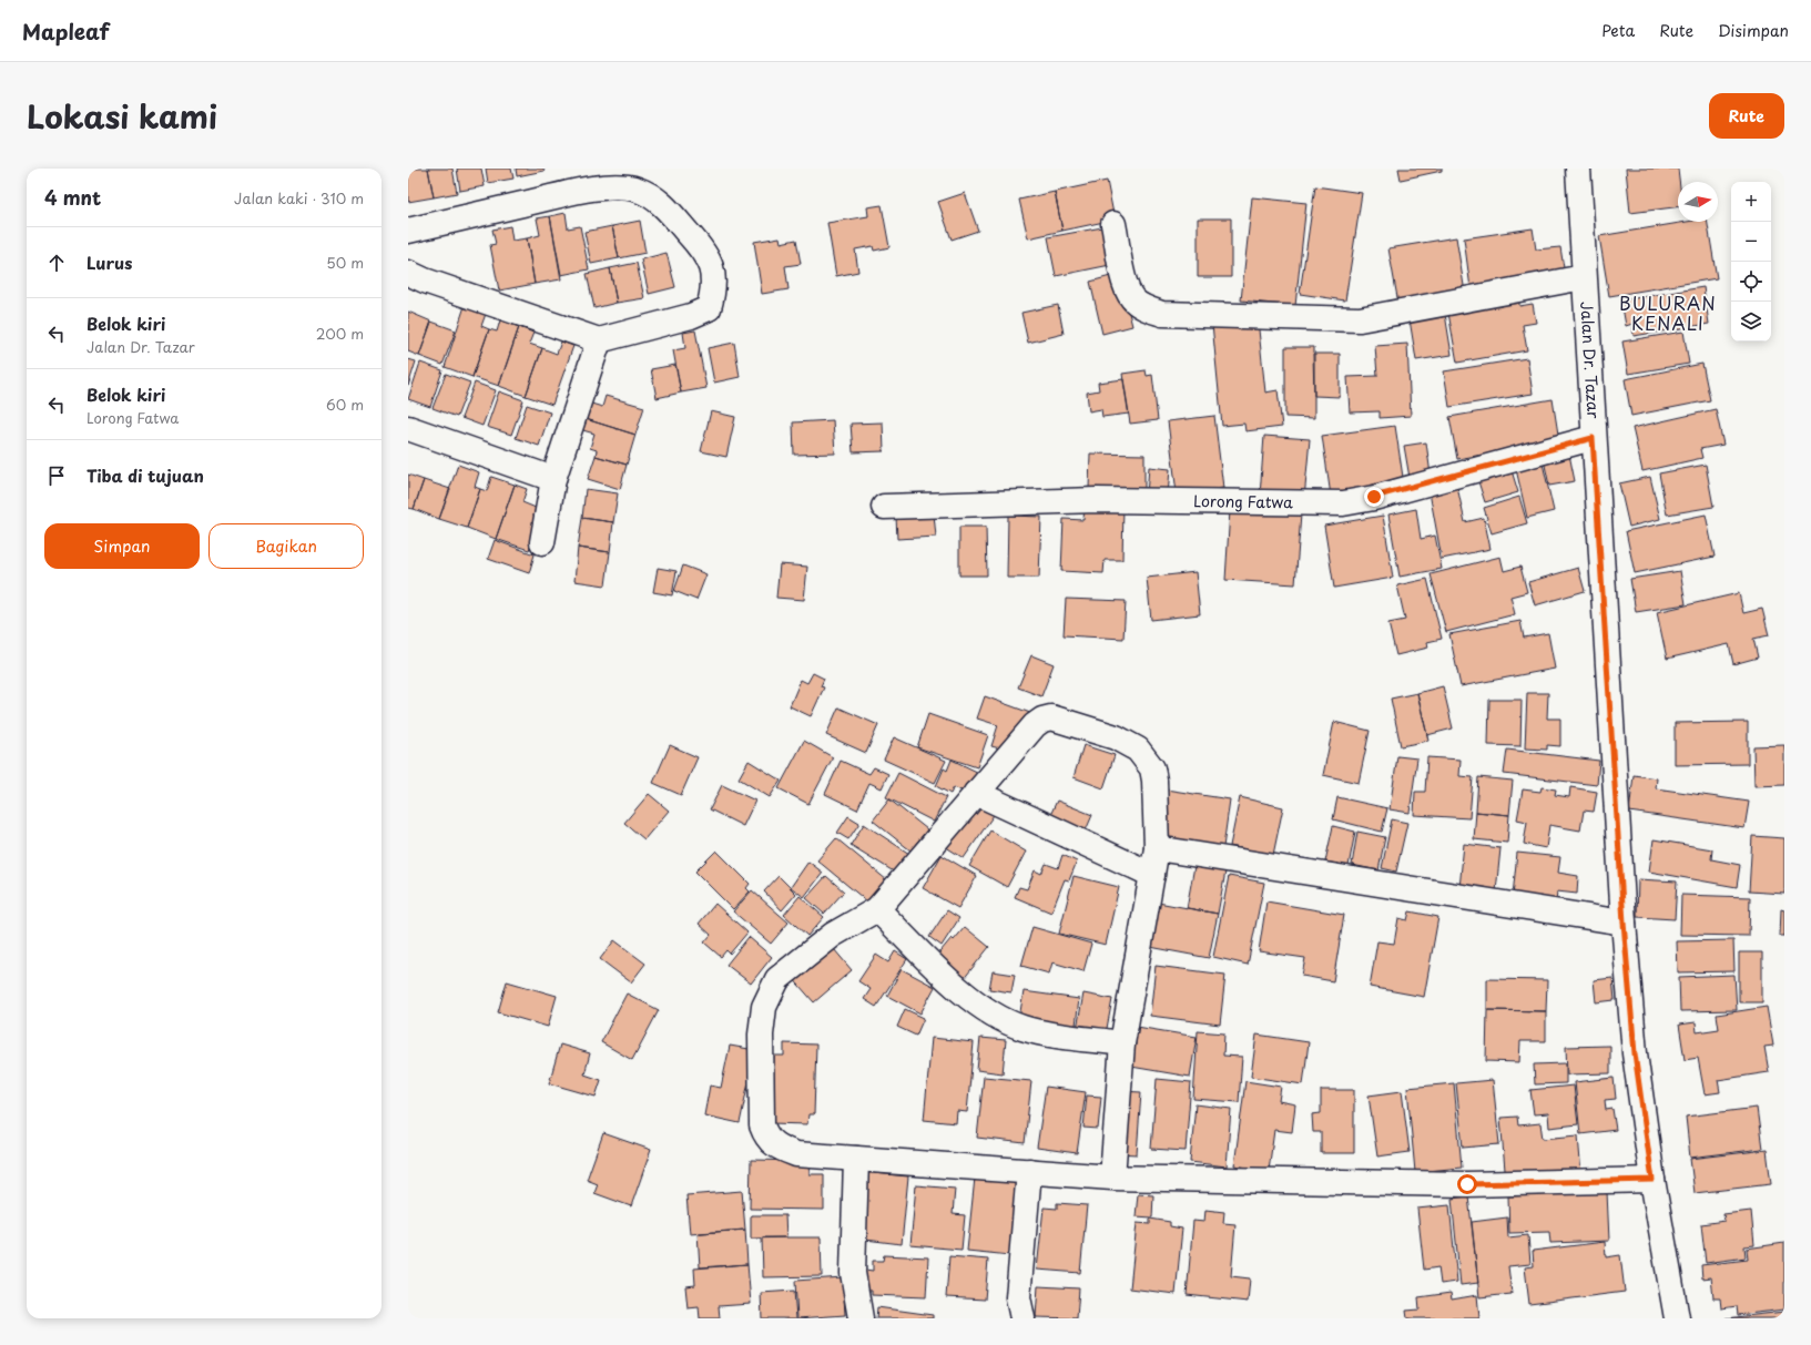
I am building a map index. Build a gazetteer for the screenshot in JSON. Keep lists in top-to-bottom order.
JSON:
{
  "streets": {
    "street": ["Jalan Dr. Tazar", "Lorong Fatwa"]
  },
  "crossings": [
    ["Jalan Dr. Tazar", "Lorong Fatwa"]
  ],
  "districts": ["BULURAN KENALI"],
  "north": "right",
  "page": {
    "header": "Mapleaf",
    "nav": ["Peta", "Rute", "Disimpan"],
    "title": "Lokasi kami",
    "buttons": [
      "Rute",
      ["Simpan", "Bagikan"]
    ],
    "heading": ["4 mnt", "Jalan kaki · 310 m"],
    "map_buttons": ["+", "−"],
    "list": [
      ["Lurus", "50 m"],
      ["Belok kiri", "Jalan Dr. Tazar", "200 m"],
      ["Belok kiri", "Lorong Fatwa", "60 m"],
      "Tiba di tujuan"
    ]
  }
}
